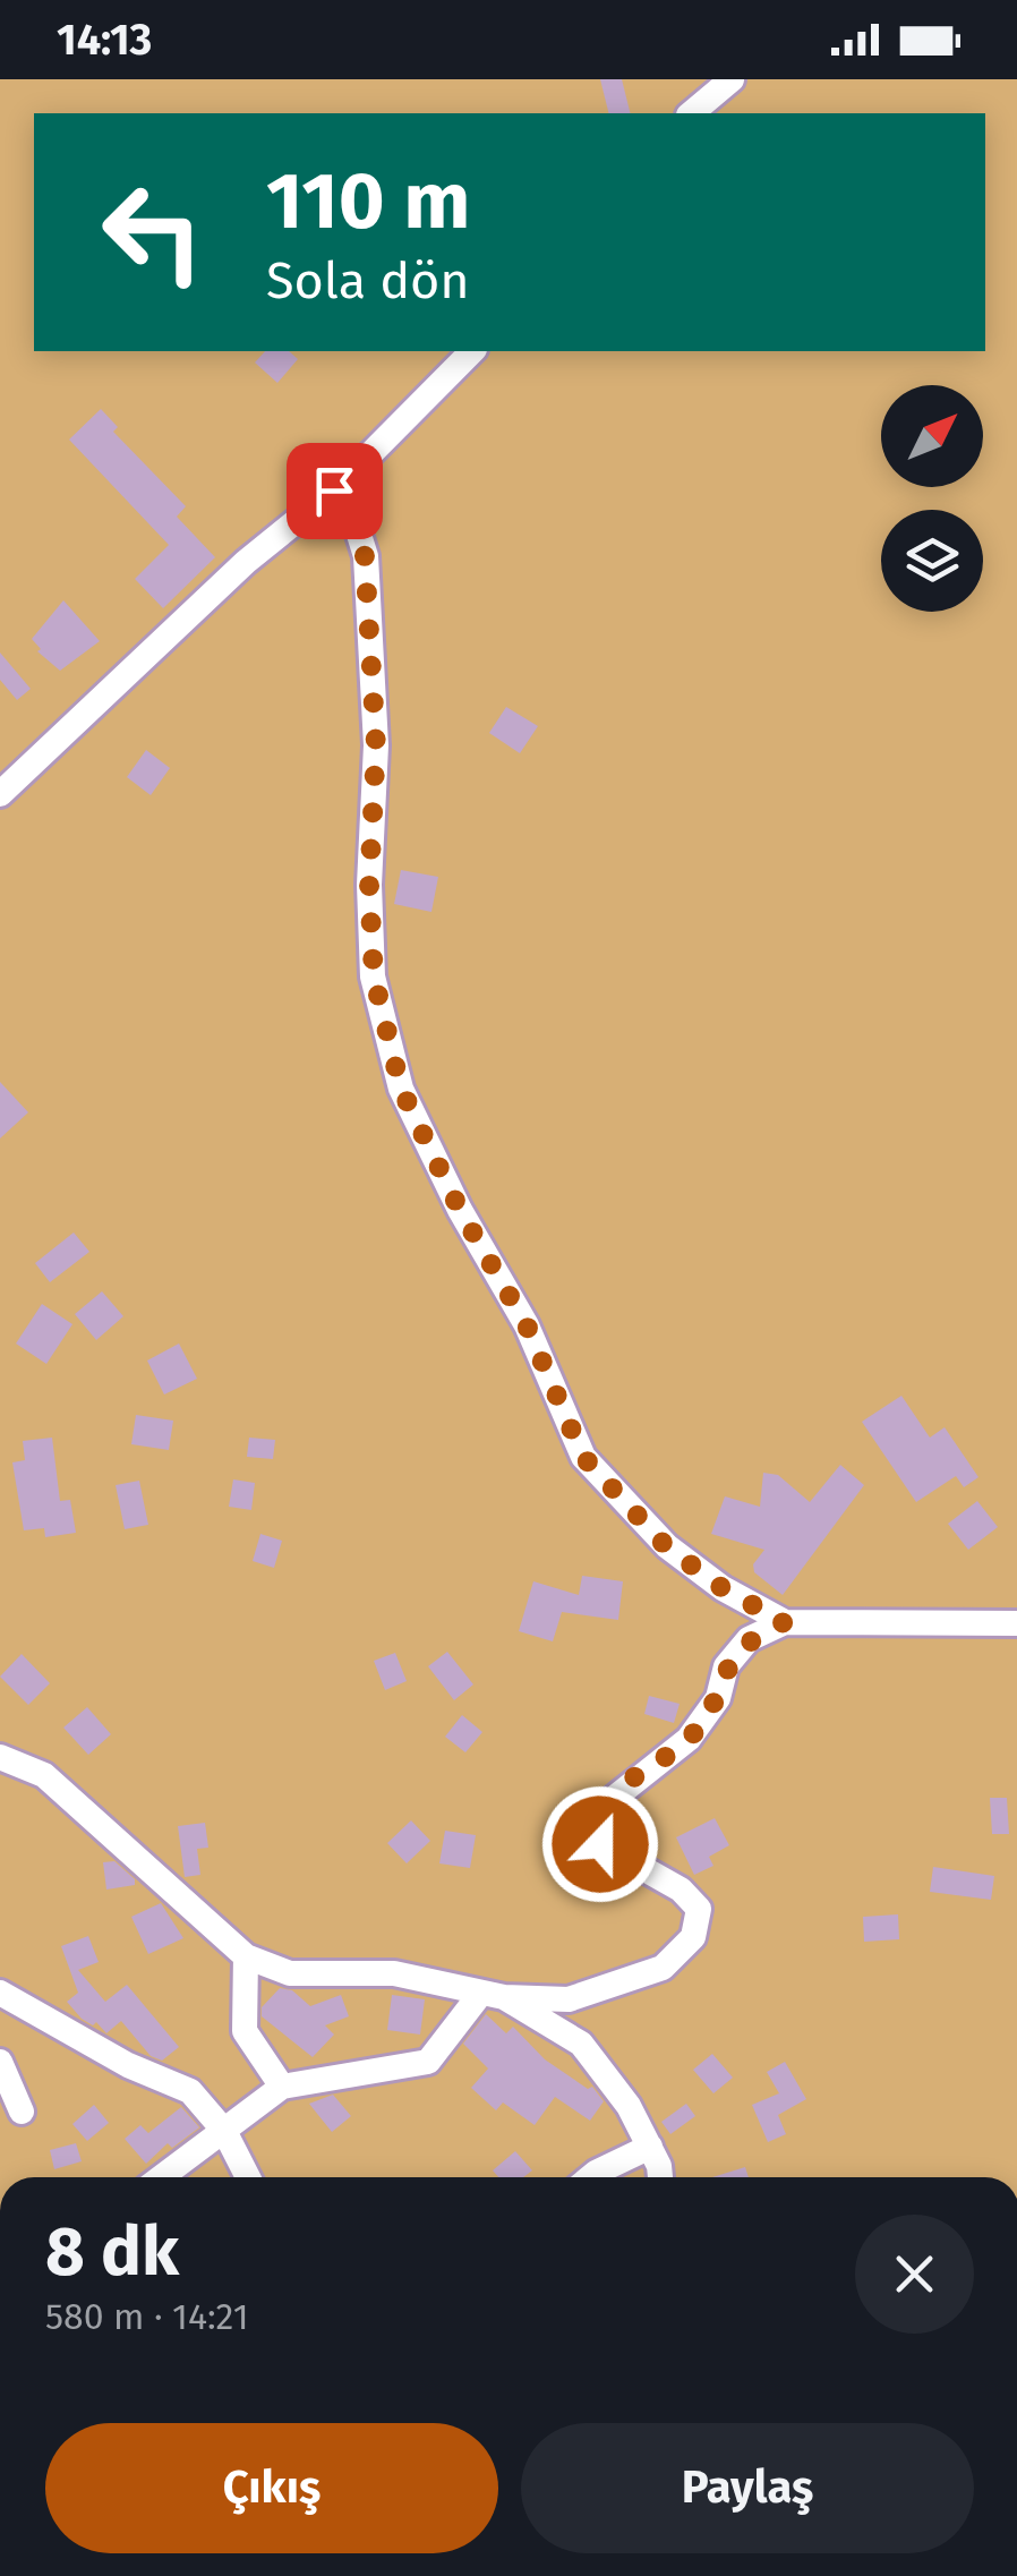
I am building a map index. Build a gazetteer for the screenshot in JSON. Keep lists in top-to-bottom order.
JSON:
{
  "north": "top right",
  "page": {
    "status": "14:13",
    "turn": ["110 m", "Sola dön"],
    "heading": ["8 dk", "580 m · 14:21"],
    "buttons": ["Çıkış", "Paylaş"]
  }
}
